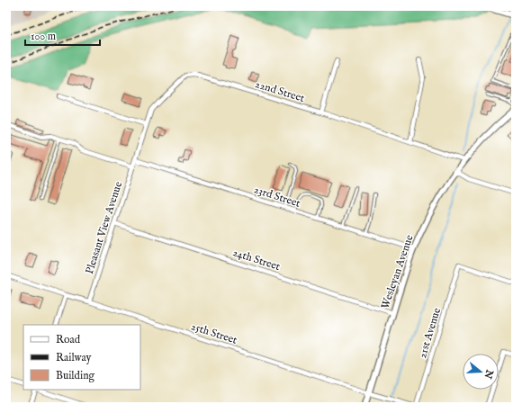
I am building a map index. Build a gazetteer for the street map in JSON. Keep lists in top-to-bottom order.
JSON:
{
  "streets": {
    "street": [
      "22nd Street",
      "23rd Street",
      "Pleasant View Avenue",
      "24th Street",
      "Wesleyan Avenue",
      "25th Street",
      "21st Avenue"
    ]
  },
  "crossings": [
    ["22nd Street", "23rd Street"],
    ["22nd Street", "Pleasant View Avenue"],
    ["22nd Street", "Wesleyan Avenue"],
    ["23rd Street", "Pleasant View Avenue"],
    ["23rd Street", "Wesleyan Avenue"],
    ["Pleasant View Avenue", "24th Street"],
    ["Pleasant View Avenue", "25th Street"],
    ["24th Street", "Wesleyan Avenue"],
    ["Wesleyan Avenue", "25th Street"],
    ["25th Street", "21st Avenue"]
  ],
  "legend": ["Road", "Railway", "Building"],
  "scale_bar": "100 m",
  "north": "right"
}
